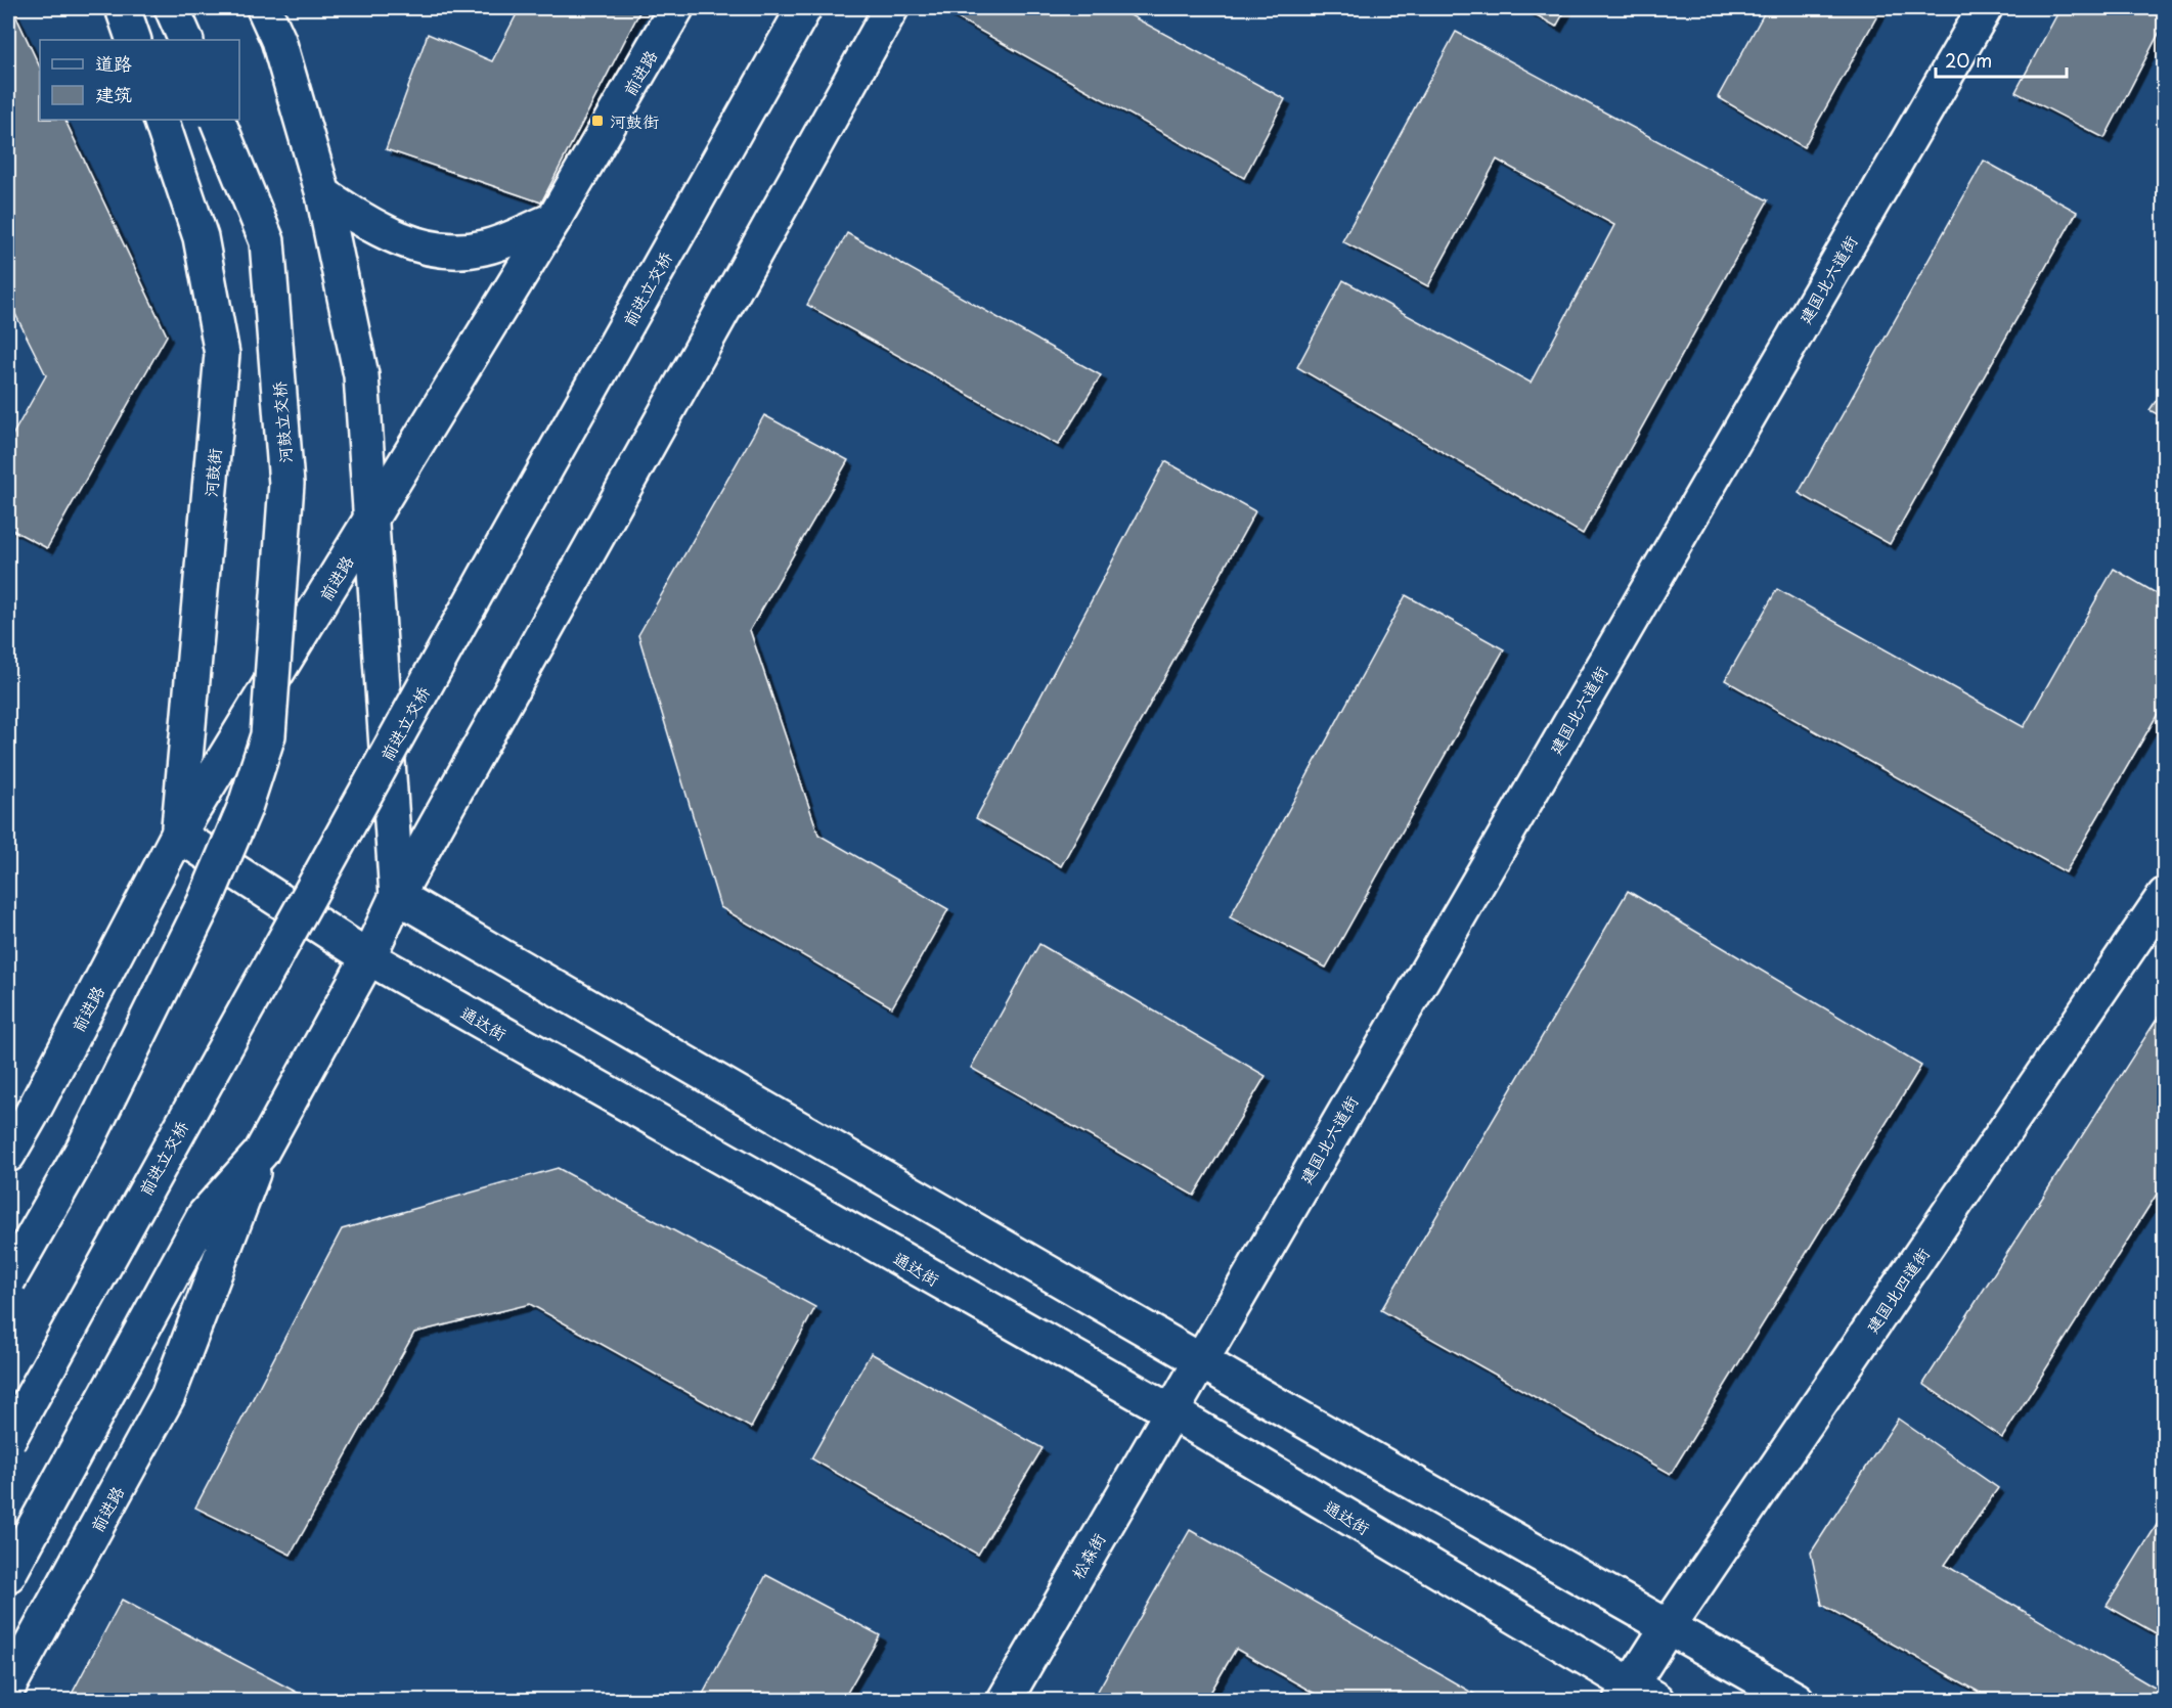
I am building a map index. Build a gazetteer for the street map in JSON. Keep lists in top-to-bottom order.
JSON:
{
  "streets": {
    "main road": [
      "前进路",
      "建国北六道街",
      "前进立交桥",
      "河鼓立交桥",
      "河鼓街",
      "通达街",
      "建国北四道街",
      "松森街"
    ]
  },
  "crossings": [
    ["前进路", "河鼓街"],
    ["前进路", "通达街"],
    ["建国北六道街", "通达街"],
    ["建国北六道街", "松森街"],
    ["河鼓街", "通达街"],
    ["通达街", "建国北四道街"],
    ["通达街", "松森街"]
  ],
  "places": {
    "transit": ["河鼓街"]
  },
  "legend": ["道路", "建筑"],
  "scale_bar": "20 m"
}
